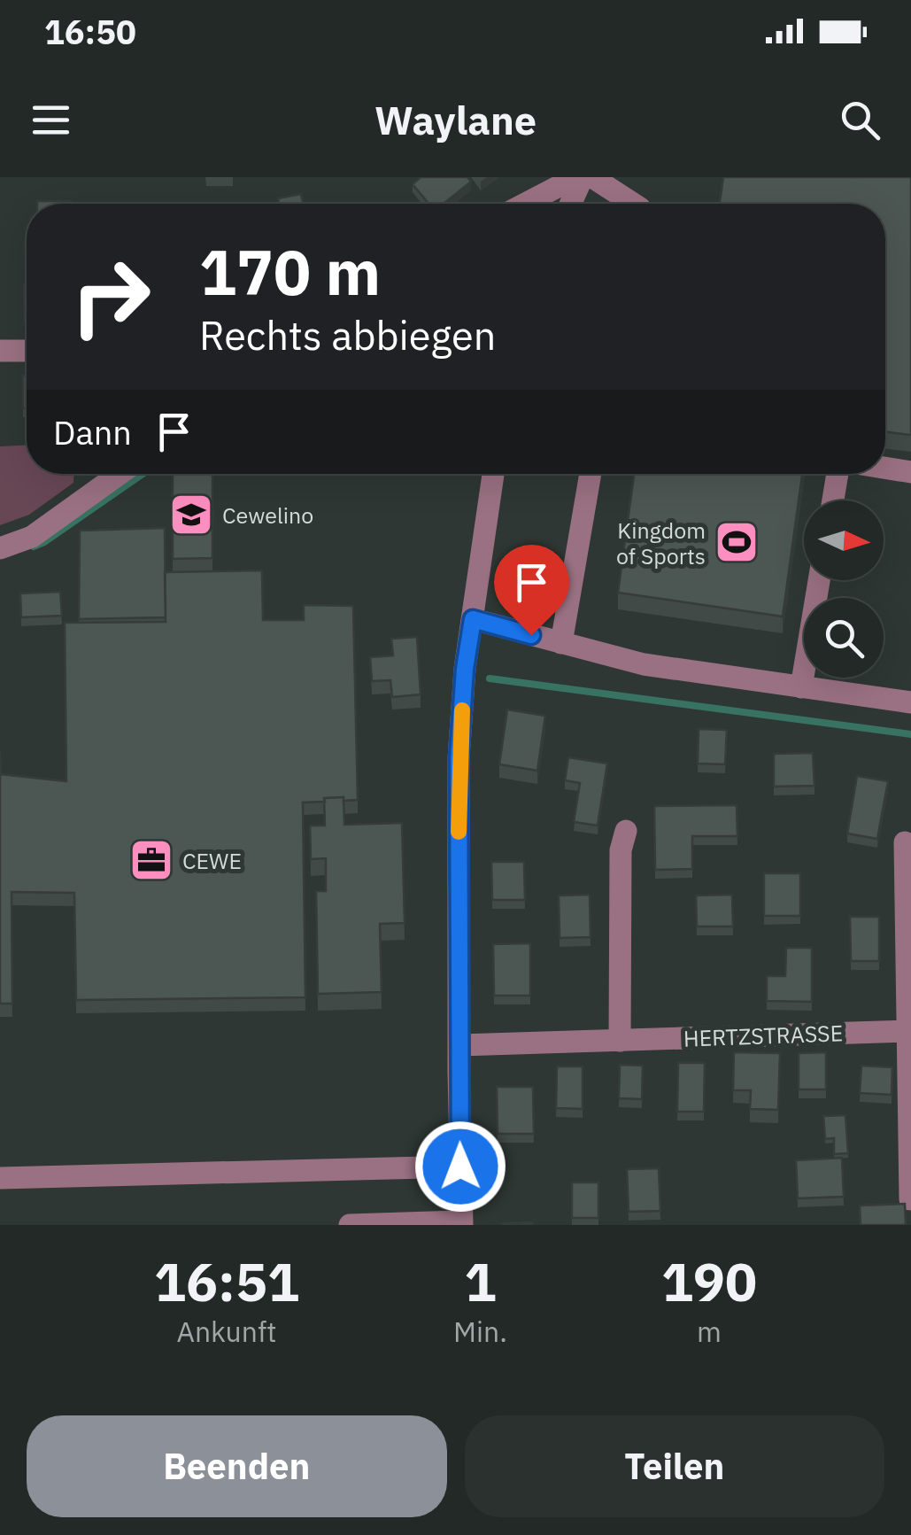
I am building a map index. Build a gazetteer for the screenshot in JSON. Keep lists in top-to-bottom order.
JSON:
{
  "streets": {
    "street": ["HERTZSTRASSE"]
  },
  "places": {
    "school or university": ["Cewelino"],
    "sports": ["Kingdom of Sports"],
    "office": ["CEWE"]
  },
  "north": "right",
  "page": {
    "status": "16:50",
    "header": "Waylane",
    "turn": ["170 m", "Rechts abbiegen"],
    "then": "Dann",
    "eta": [
      "16:51",
      "Ankunft",
      "1",
      "Min.",
      "190",
      "m"
    ],
    "buttons": ["Beenden", "Teilen"]
  }
}
